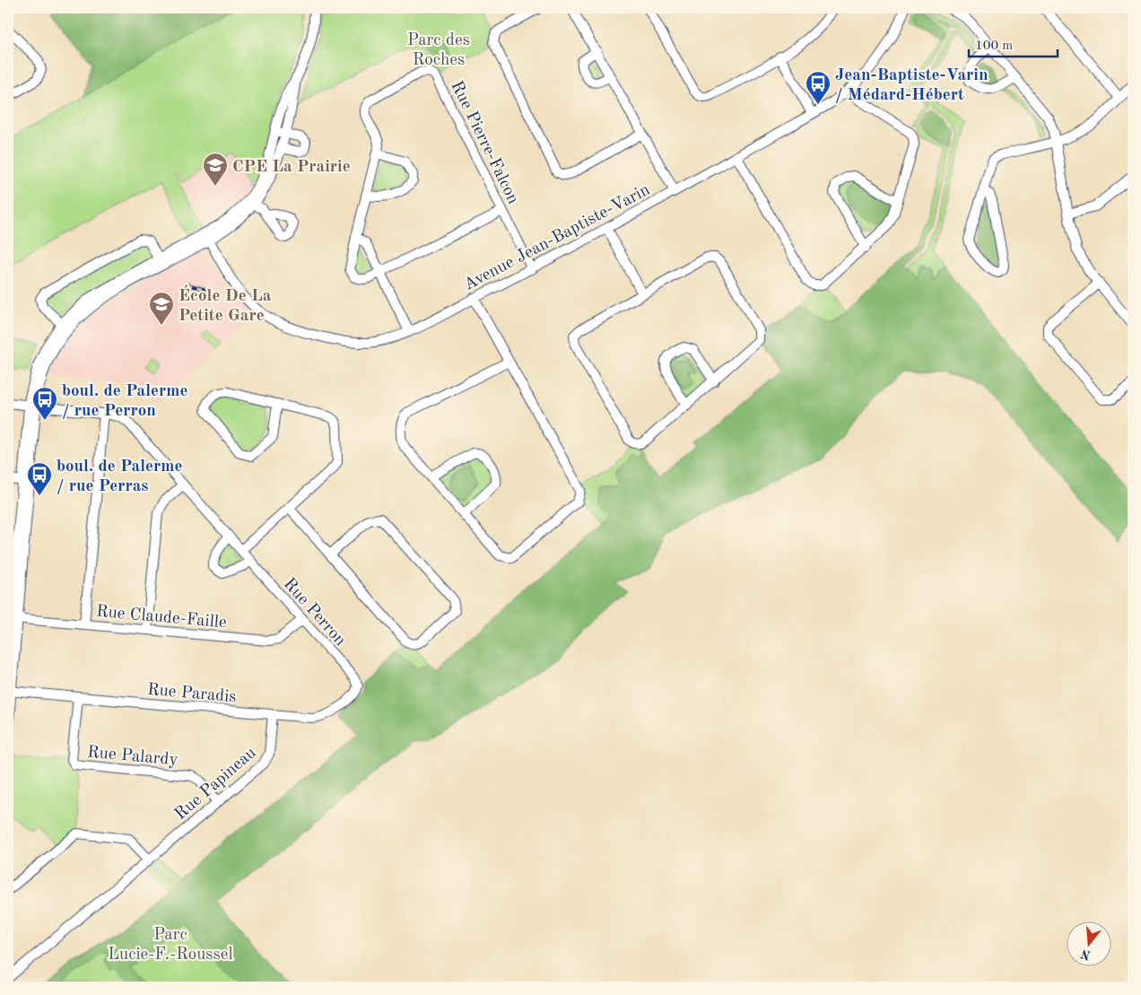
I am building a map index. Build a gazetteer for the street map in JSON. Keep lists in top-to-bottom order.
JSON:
{
  "streets": {
    "street": [
      "Rue Pierre-Falcon",
      "Avenue Jean-Baptiste-Varin",
      "Rue Perron",
      "Rue Claude-Faille",
      "Rue Paradis",
      "Rue Palardy",
      "Rue Papineau"
    ]
  },
  "crossings": [
    ["Rue Pierre-Falcon", "Avenue Jean-Baptiste-Varin"],
    ["Rue Perron", "Rue Claude-Faille"],
    ["Rue Perron", "Rue Paradis"],
    ["Rue Paradis", "Rue Palardy"],
    ["Rue Paradis", "Rue Papineau"],
    ["Rue Palardy", "Rue Papineau"]
  ],
  "parks": ["Parc des Roches", "Parc Lucie-F.-Roussel"],
  "places": {
    "bus stop": ["Jean-Baptiste-Varin / Médard-Hébert", "boul. de Palerme / rue Perron", "boul. de Palerme / rue Perras"],
    "school or university": ["CPE La Prairie", "École De La Petite Gare"]
  },
  "scale_bar": "100 m",
  "north": "bottom"
}
